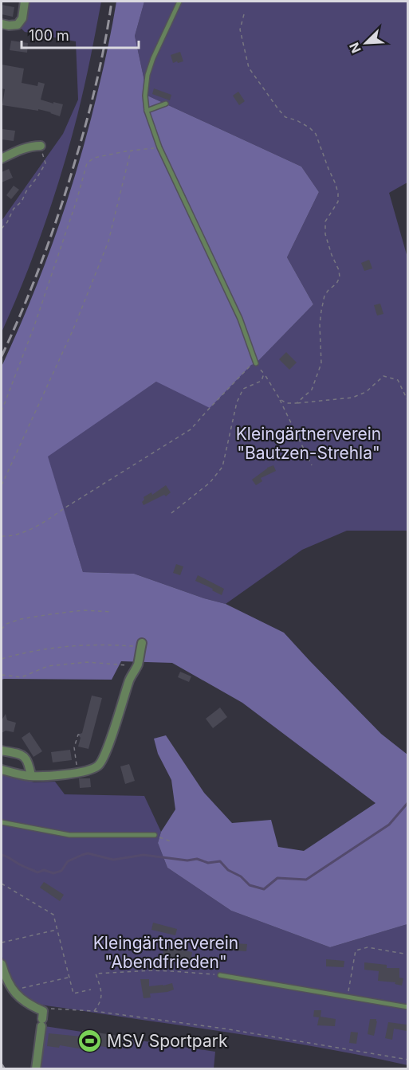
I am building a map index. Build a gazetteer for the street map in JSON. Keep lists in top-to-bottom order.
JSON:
{
  "parks": ["Kleingärtnerverein \"Bautzen-Strehla\"", "Kleingärtnerverein \"Abendfrieden\""],
  "places": {
    "sports": ["MSV Sportpark"]
  },
  "scale_bar": "100 m",
  "north": "bottom left"
}
